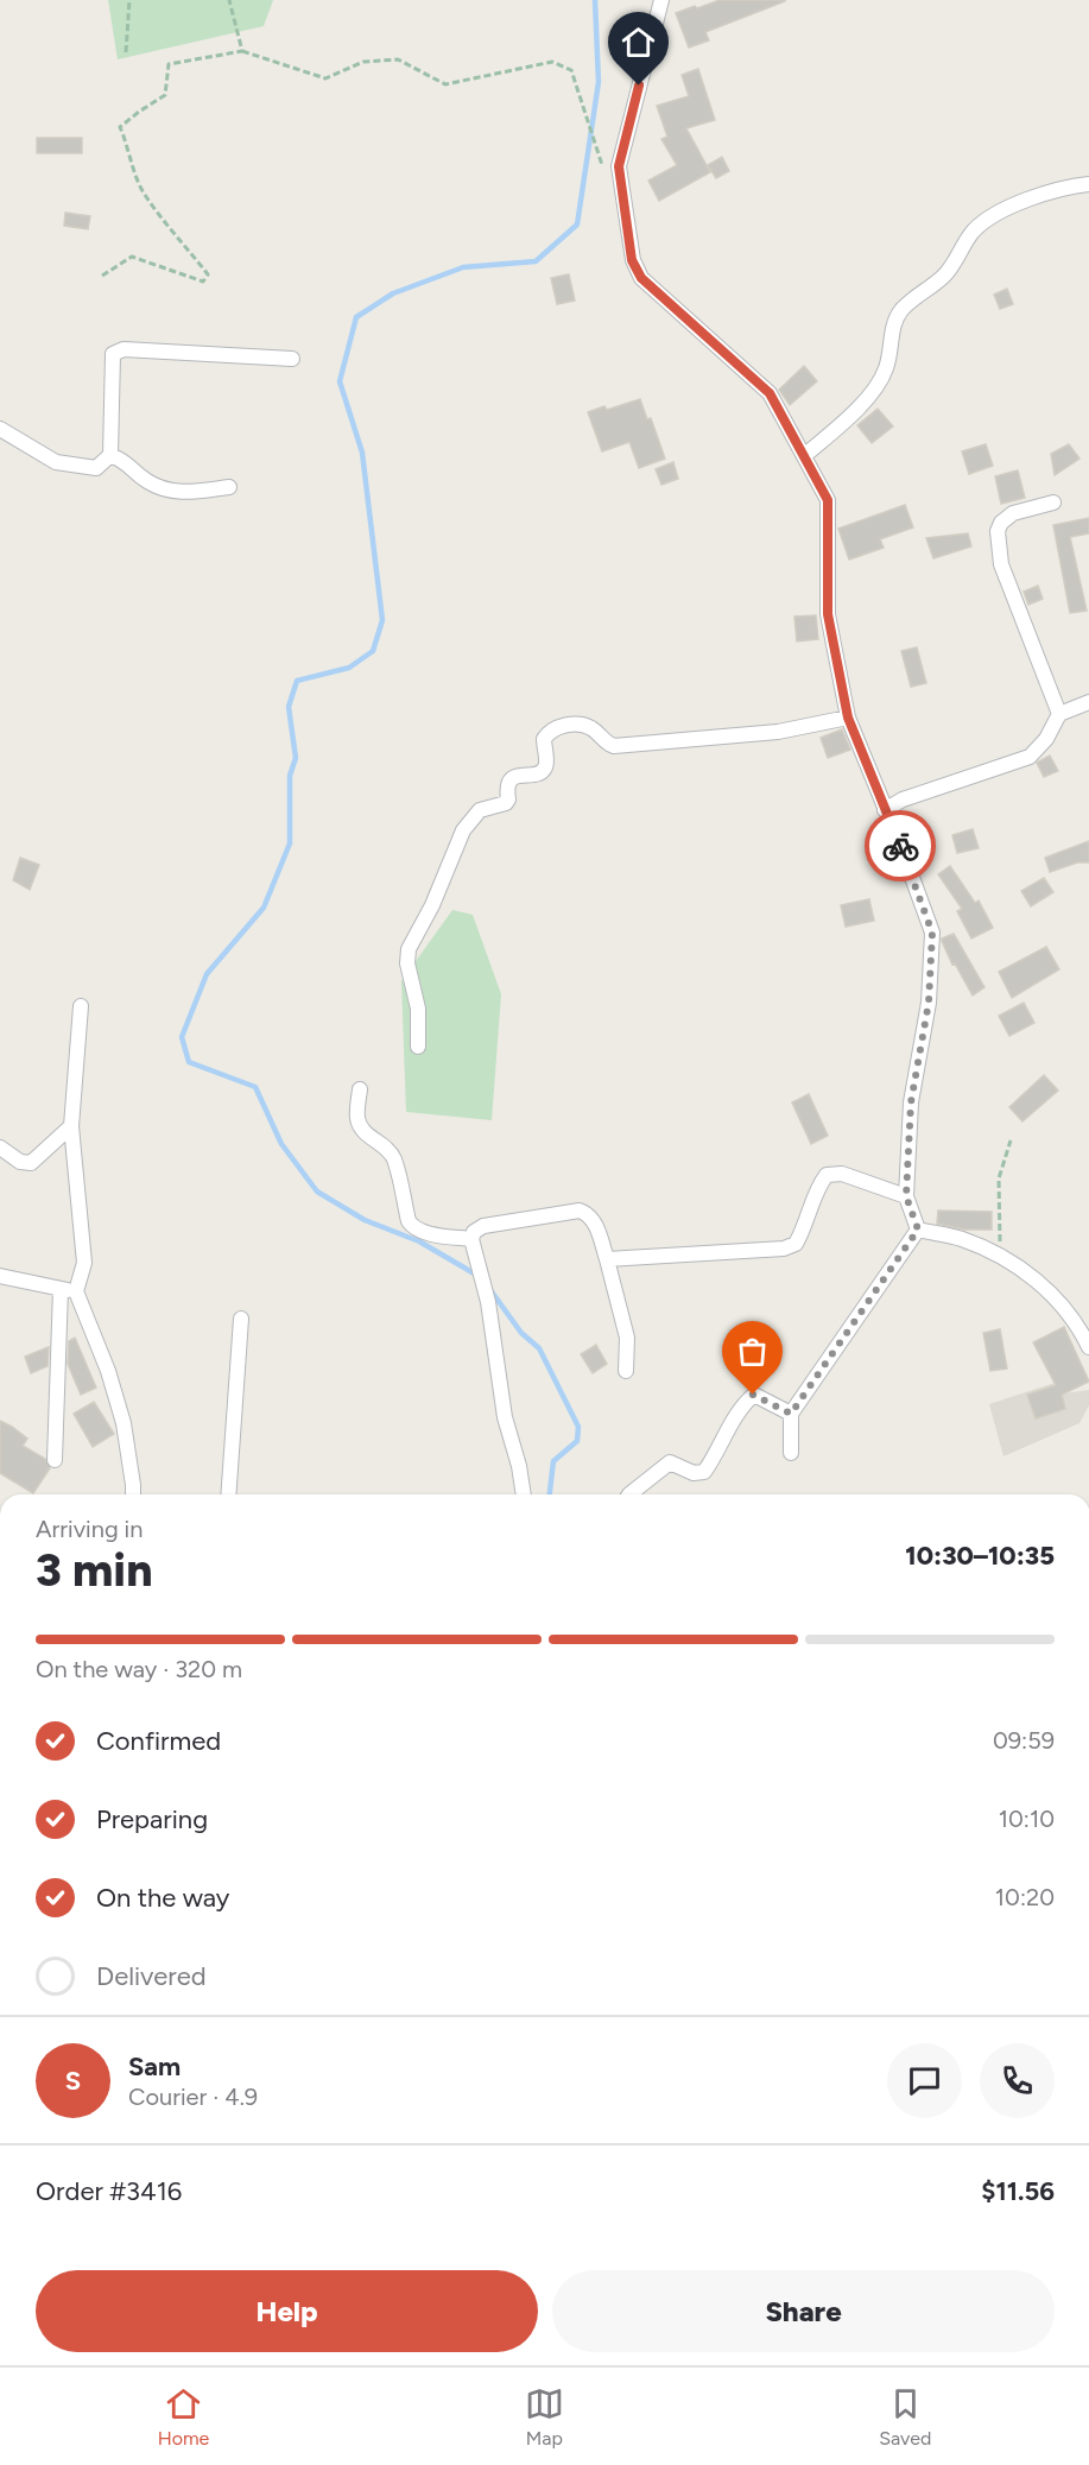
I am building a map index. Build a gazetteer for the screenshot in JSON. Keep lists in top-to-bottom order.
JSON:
{
  "page": {
    "heading": ["3 min", "Arriving in", "10:30–10:35"],
    "panel": [
      "Sam",
      "Courier · 4.9",
      "Order #3416",
      "$11.56"
    ],
    "bar": "On the way · 320 m",
    "list": [
      ["Confirmed", "09:59"],
      ["Preparing", "10:10"],
      ["On the way", "10:20"],
      "Delivered"
    ],
    "round": "S",
    "buttons": ["Help", "Share"],
    "tabs": ["Home", "Map", "Saved"]
  }
}
